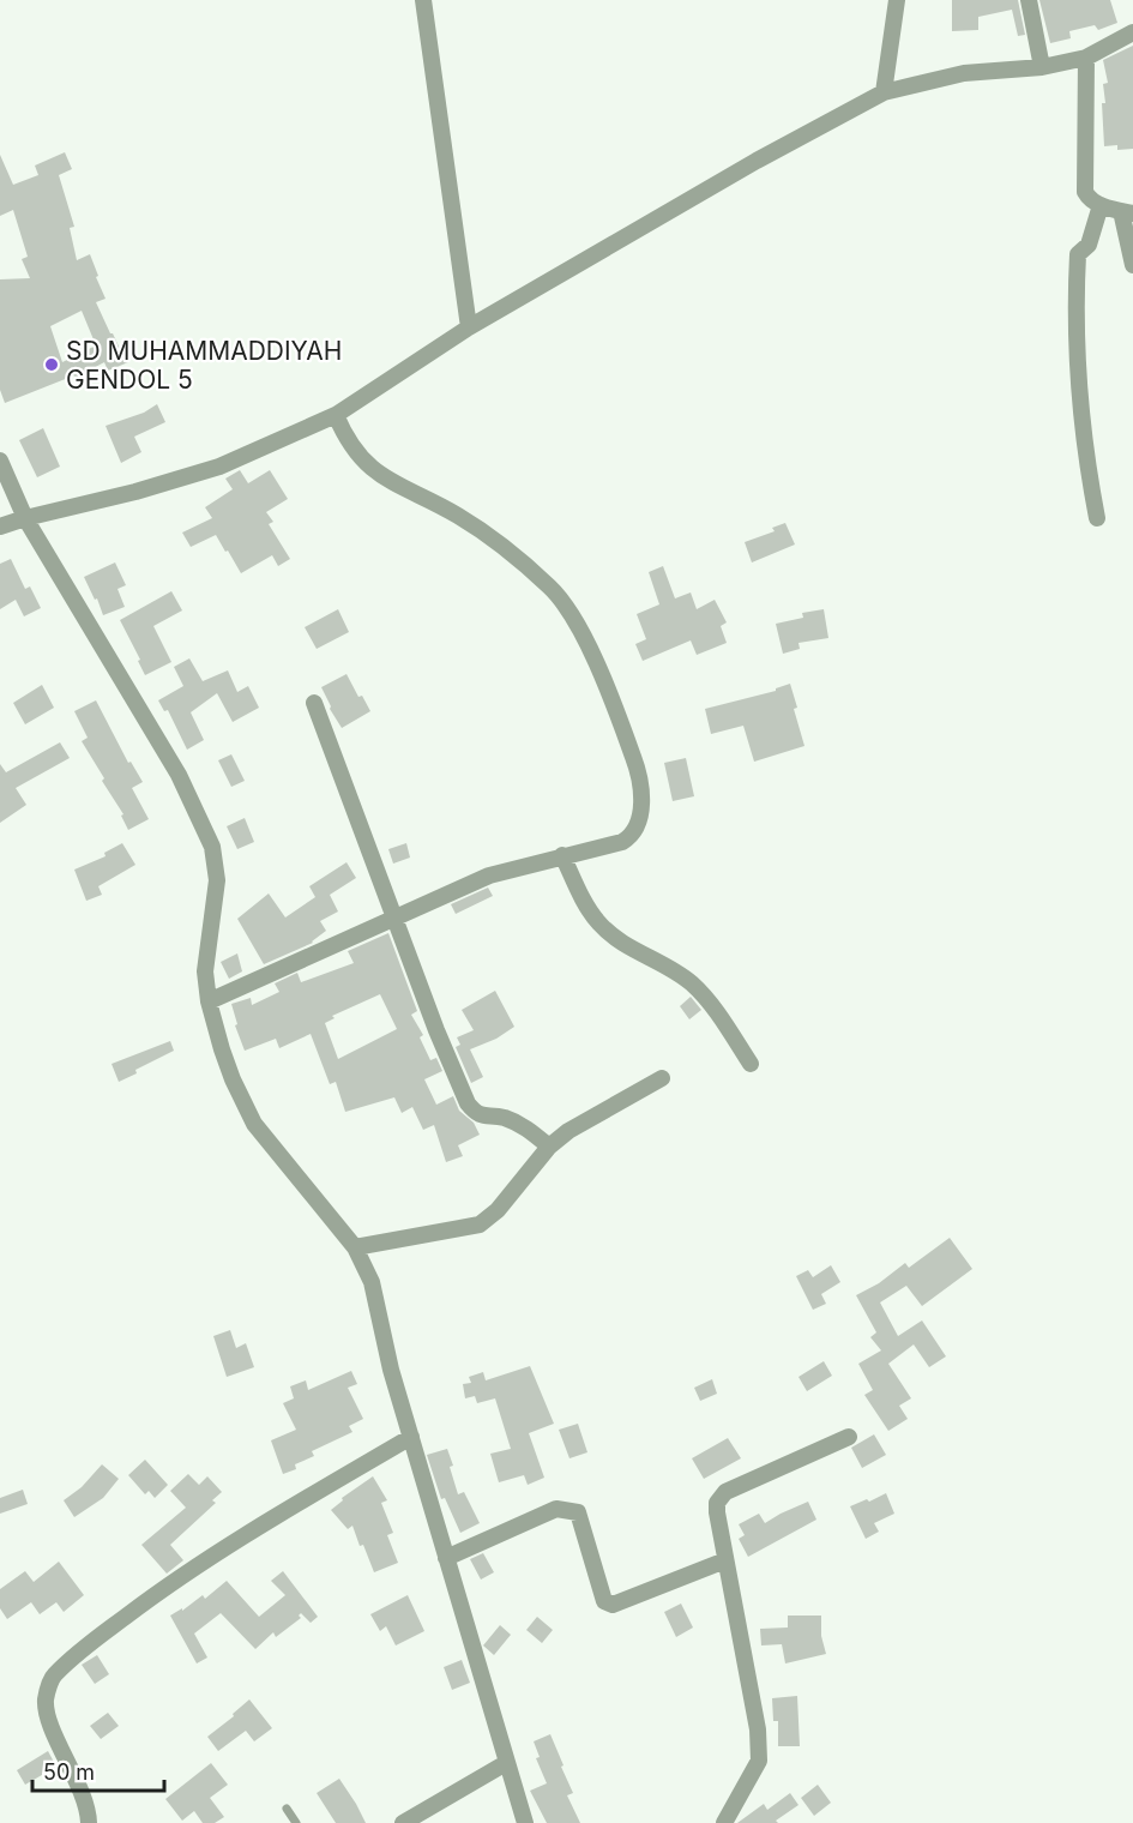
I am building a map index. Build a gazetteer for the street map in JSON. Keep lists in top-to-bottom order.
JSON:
{
  "places": ["SD MUHAMMADDIYAH GENDOL 5"],
  "scale_bar": "50 m"
}
